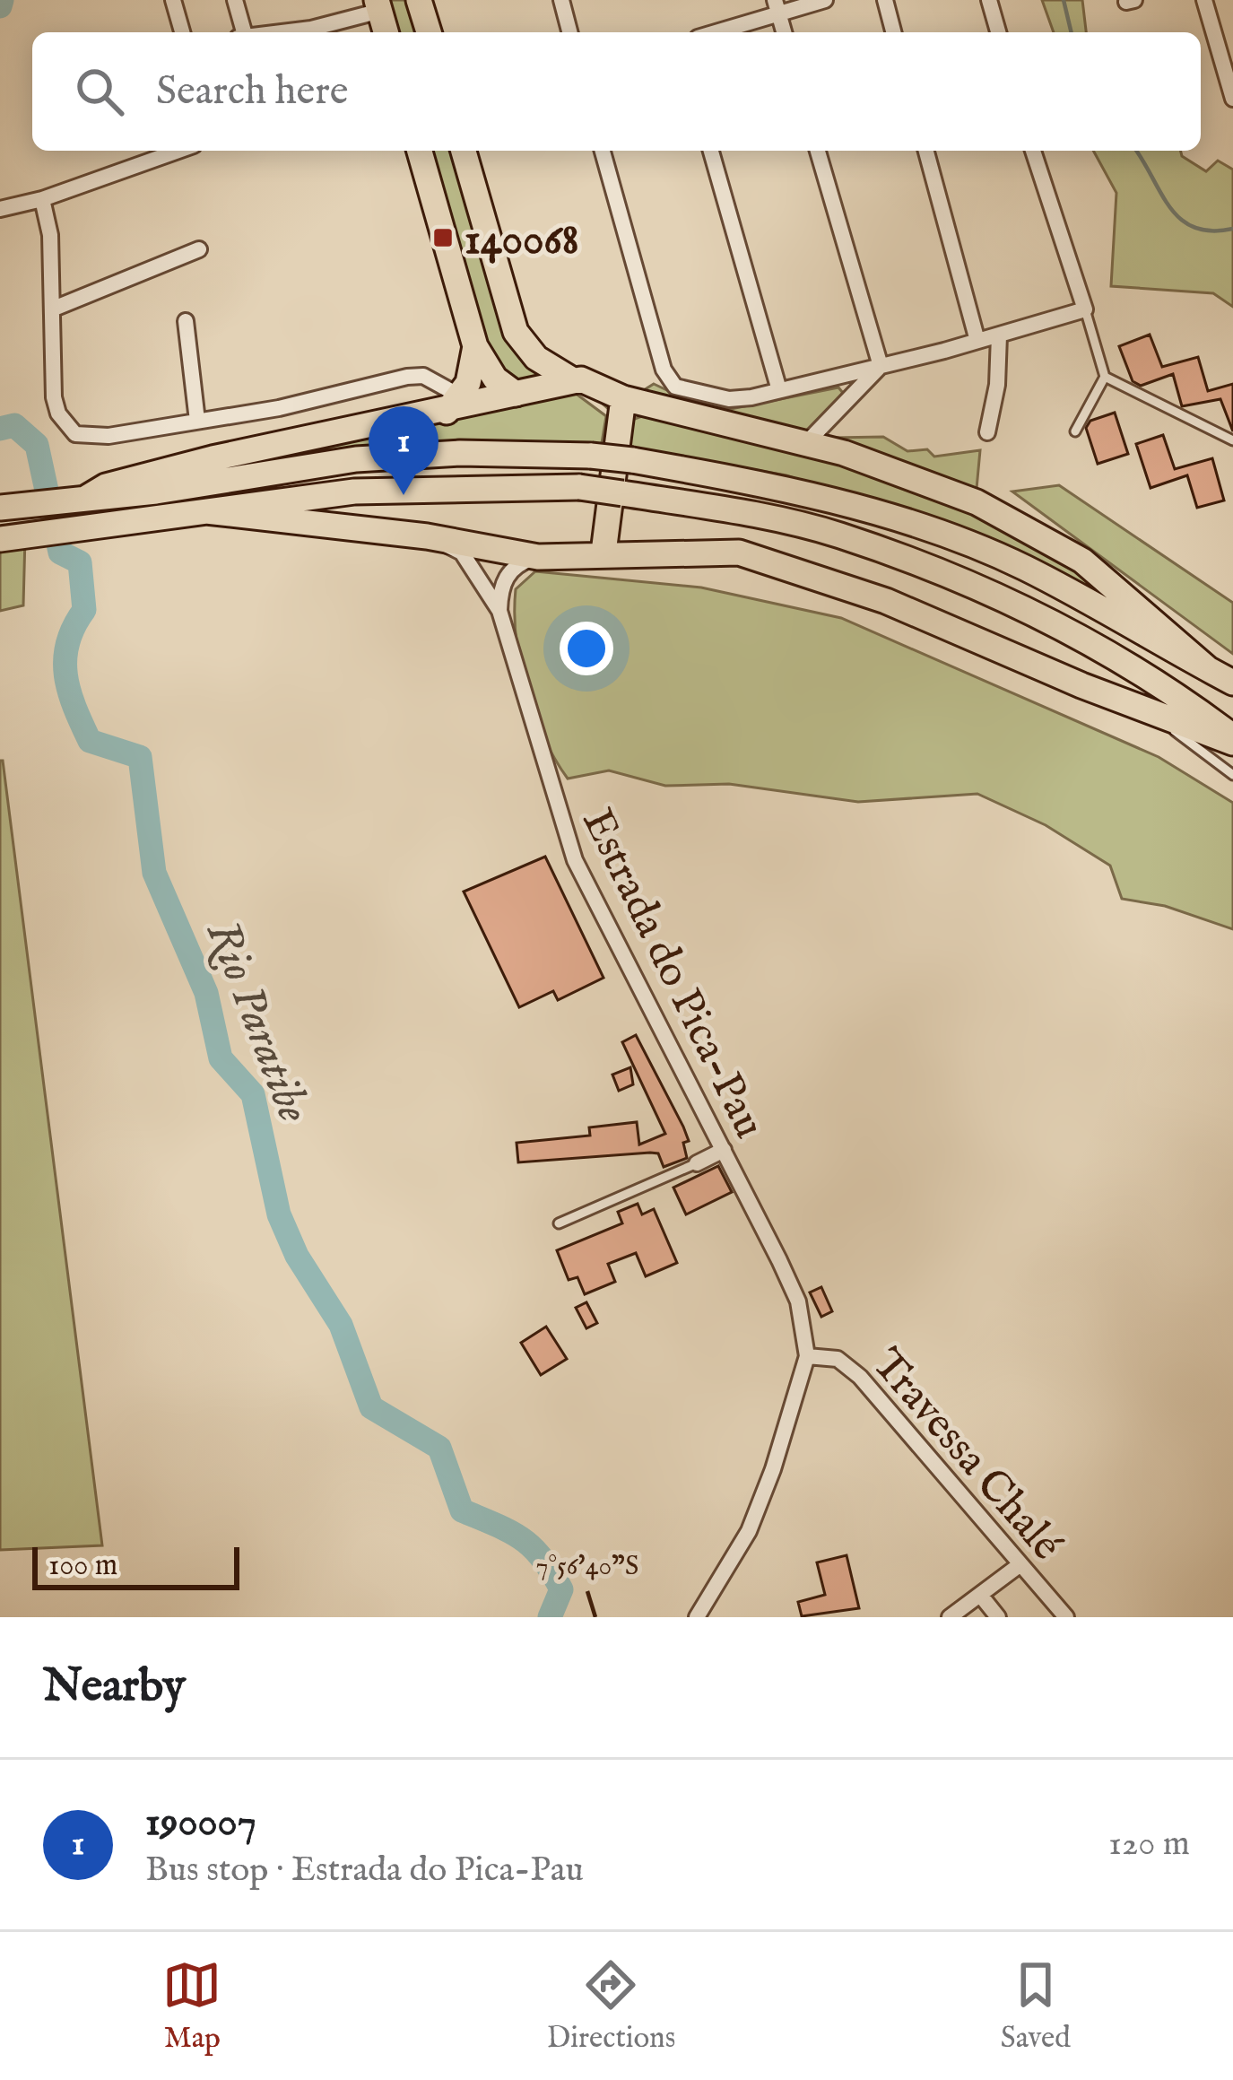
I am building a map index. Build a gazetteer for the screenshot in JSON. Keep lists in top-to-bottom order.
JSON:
{
  "streets": {
    "street": ["Estrada do Pica-Pau", "Travessa Chalé"]
  },
  "crossings": [
    ["Estrada do Pica-Pau", "Travessa Chalé"]
  ],
  "water": ["Rio Paratibe"],
  "places": {
    "transit": ["140068"]
  },
  "scale_bar": "100 m",
  "page": {
    "search": "Search here",
    "pins": "1",
    "scale": "100 m",
    "heading": "Nearby",
    "list": [
      {
        "mark": "1",
        "name": "190007",
        "note": "Bus stop · Estrada do Pica-Pau",
        "value": "120 m"
      }
    ],
    "nav": ["Map", "Directions", "Saved"]
  },
  "coordinates": ["7°56'40\"S"]
}
